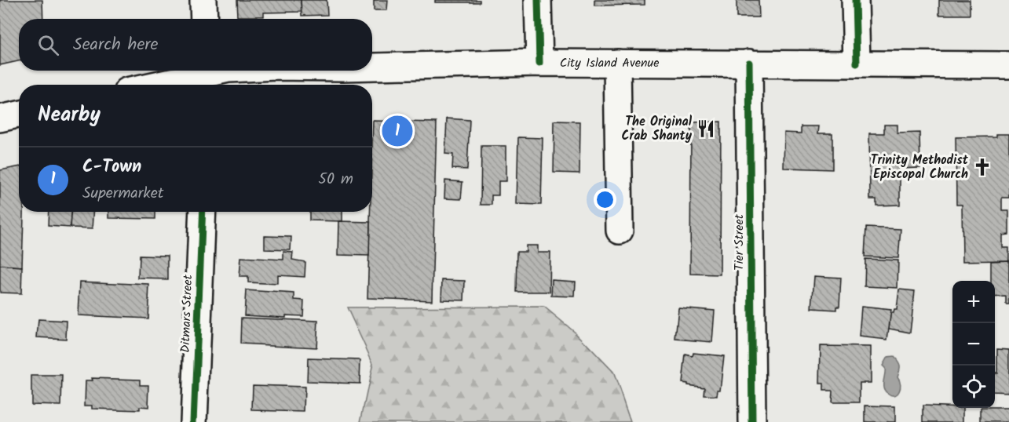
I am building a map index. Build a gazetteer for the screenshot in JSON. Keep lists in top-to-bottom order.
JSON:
{
  "streets": {
    "main road": ["City Island Avenue", "Tier Street", "Ditmars Street"]
  },
  "crossings": [
    ["City Island Avenue", "Tier Street"]
  ],
  "places": {
    "restaurant": ["The Original Crab Shanty"],
    "church": ["Trinity Methodist Episcopal Church"]
  },
  "page": {
    "search": "Search here",
    "heading": "Nearby",
    "pins": "1",
    "list": [
      {
        "mark": "1",
        "name": "C-Town",
        "note": "Supermarket",
        "value": "50 m"
      }
    ],
    "map_buttons": ["+", "−"]
  }
}
